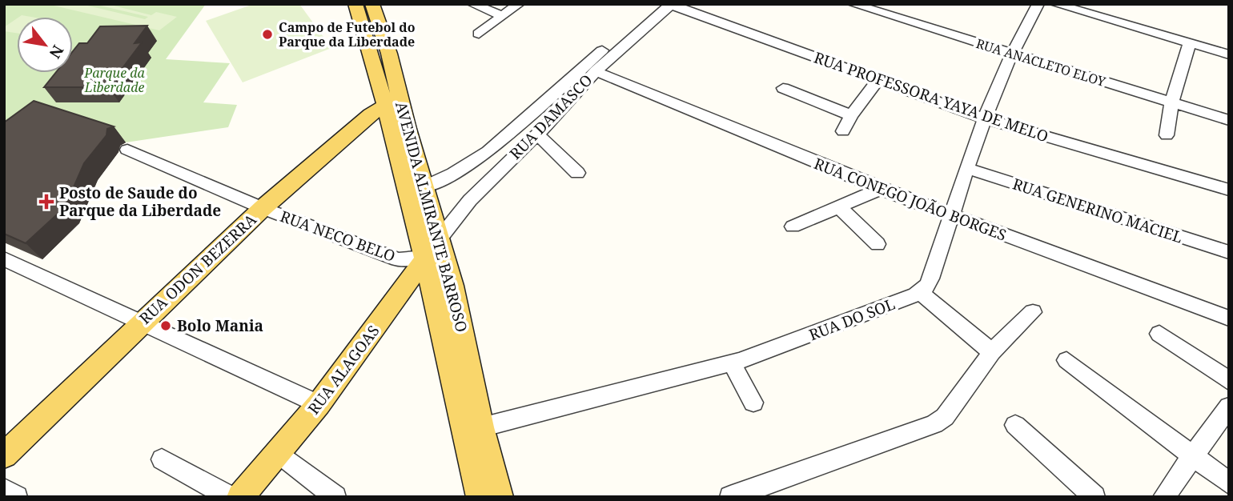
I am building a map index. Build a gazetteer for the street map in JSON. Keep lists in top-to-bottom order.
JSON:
{
  "streets": {
    "main road": ["AVENIDA ALMIRANTE BARROSO", "RUA ODON BEZERRA", "RUA ALAGOAS"],
    "street": [
      "RUA ANACLETO ELOY",
      "RUA PROFESSORA YAYA DE MELO",
      "RUA DAMASCO",
      "RUA CONEGO JOÃO BORGES",
      "RUA GENERINO MACIEL",
      "RUA NECO BELO",
      "RUA DO SOL"
    ]
  },
  "crossings": [
    ["RUA PROFESSORA YAYA DE MELO", "RUA DAMASCO"],
    ["RUA DAMASCO", "RUA CONEGO JOÃO BORGES"],
    ["RUA DAMASCO", "AVENIDA ALMIRANTE BARROSO"],
    ["RUA DAMASCO", "RUA NECO BELO"],
    ["RUA DAMASCO", "RUA ALAGOAS"],
    ["AVENIDA ALMIRANTE BARROSO", "RUA NECO BELO"],
    ["AVENIDA ALMIRANTE BARROSO", "RUA ODON BEZERRA"],
    ["AVENIDA ALMIRANTE BARROSO", "RUA DO SOL"],
    ["AVENIDA ALMIRANTE BARROSO", "RUA ALAGOAS"],
    ["RUA NECO BELO", "RUA ODON BEZERRA"],
    ["RUA NECO BELO", "RUA ALAGOAS"]
  ],
  "parks": ["Parque da Liberdade"],
  "places": {
    "other": ["Campo de Futebol do Parque da Liberdade", "Bolo Mania"],
    "health": ["Posto de Saude do Parque da Liberdade"]
  },
  "north": "bottom right"
}
